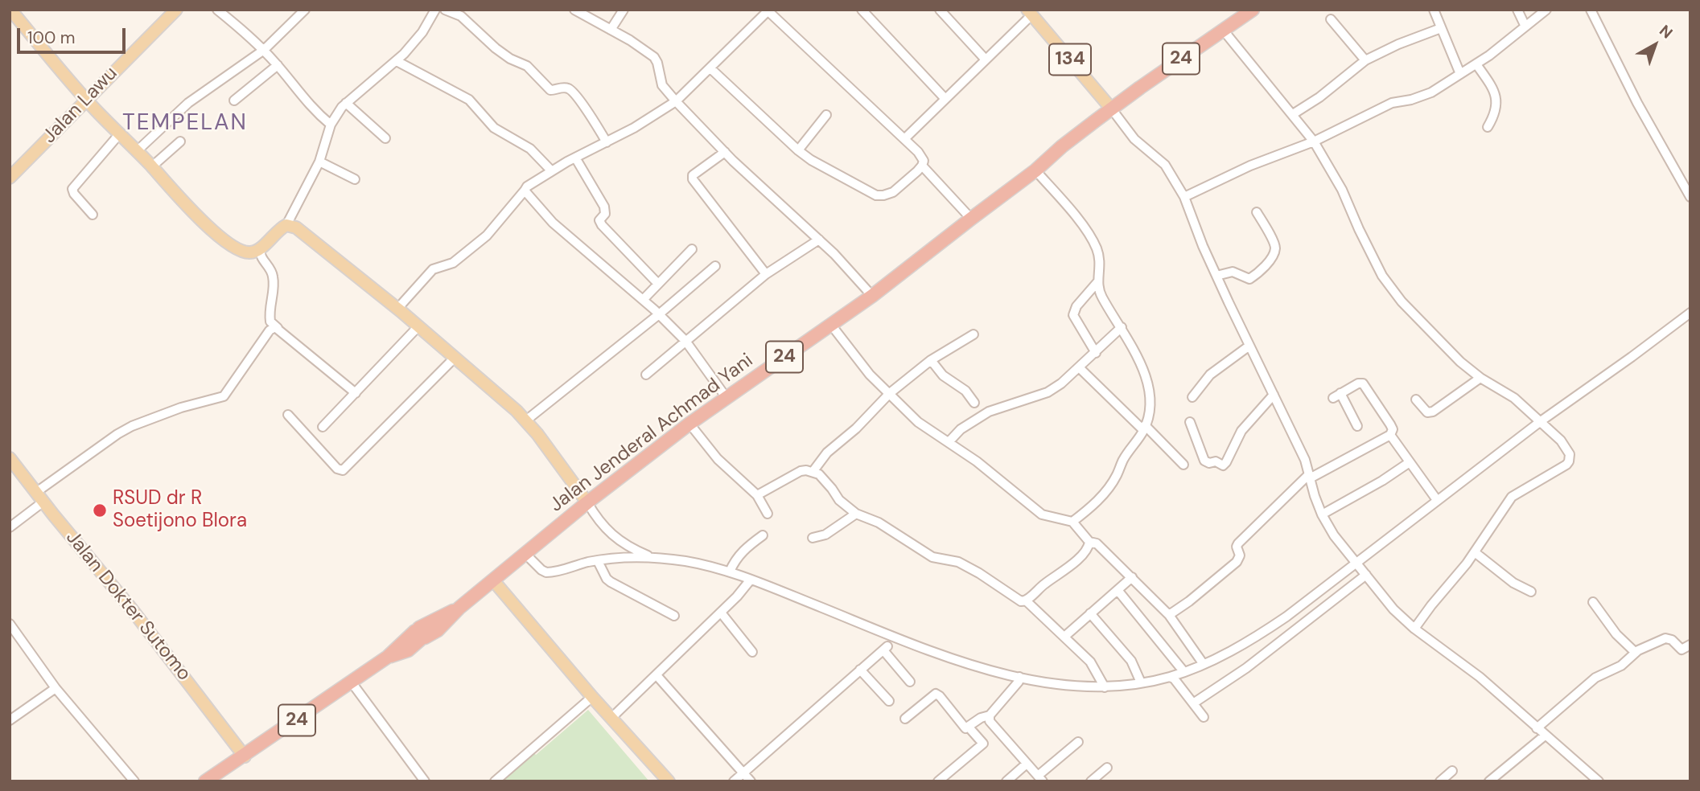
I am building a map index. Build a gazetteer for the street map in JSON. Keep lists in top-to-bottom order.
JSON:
{
  "streets": {
    "highway": ["24", "Jalan Jenderal Achmad Yani"],
    "main road": ["134", "Jalan Lawu", "Jalan Dokter Sutomo"]
  },
  "crossings": [
    ["24", "134"],
    ["24", "Jalan Jenderal Achmad Yani"],
    ["134", "Jalan Jenderal Achmad Yani"],
    ["Jalan Jenderal Achmad Yani", "Jalan Dokter Sutomo"]
  ],
  "districts": ["TEMPELAN"],
  "places": ["RSUD dr R Soetijono Blora"],
  "scale_bar": "100 m",
  "north": "top right"
}
